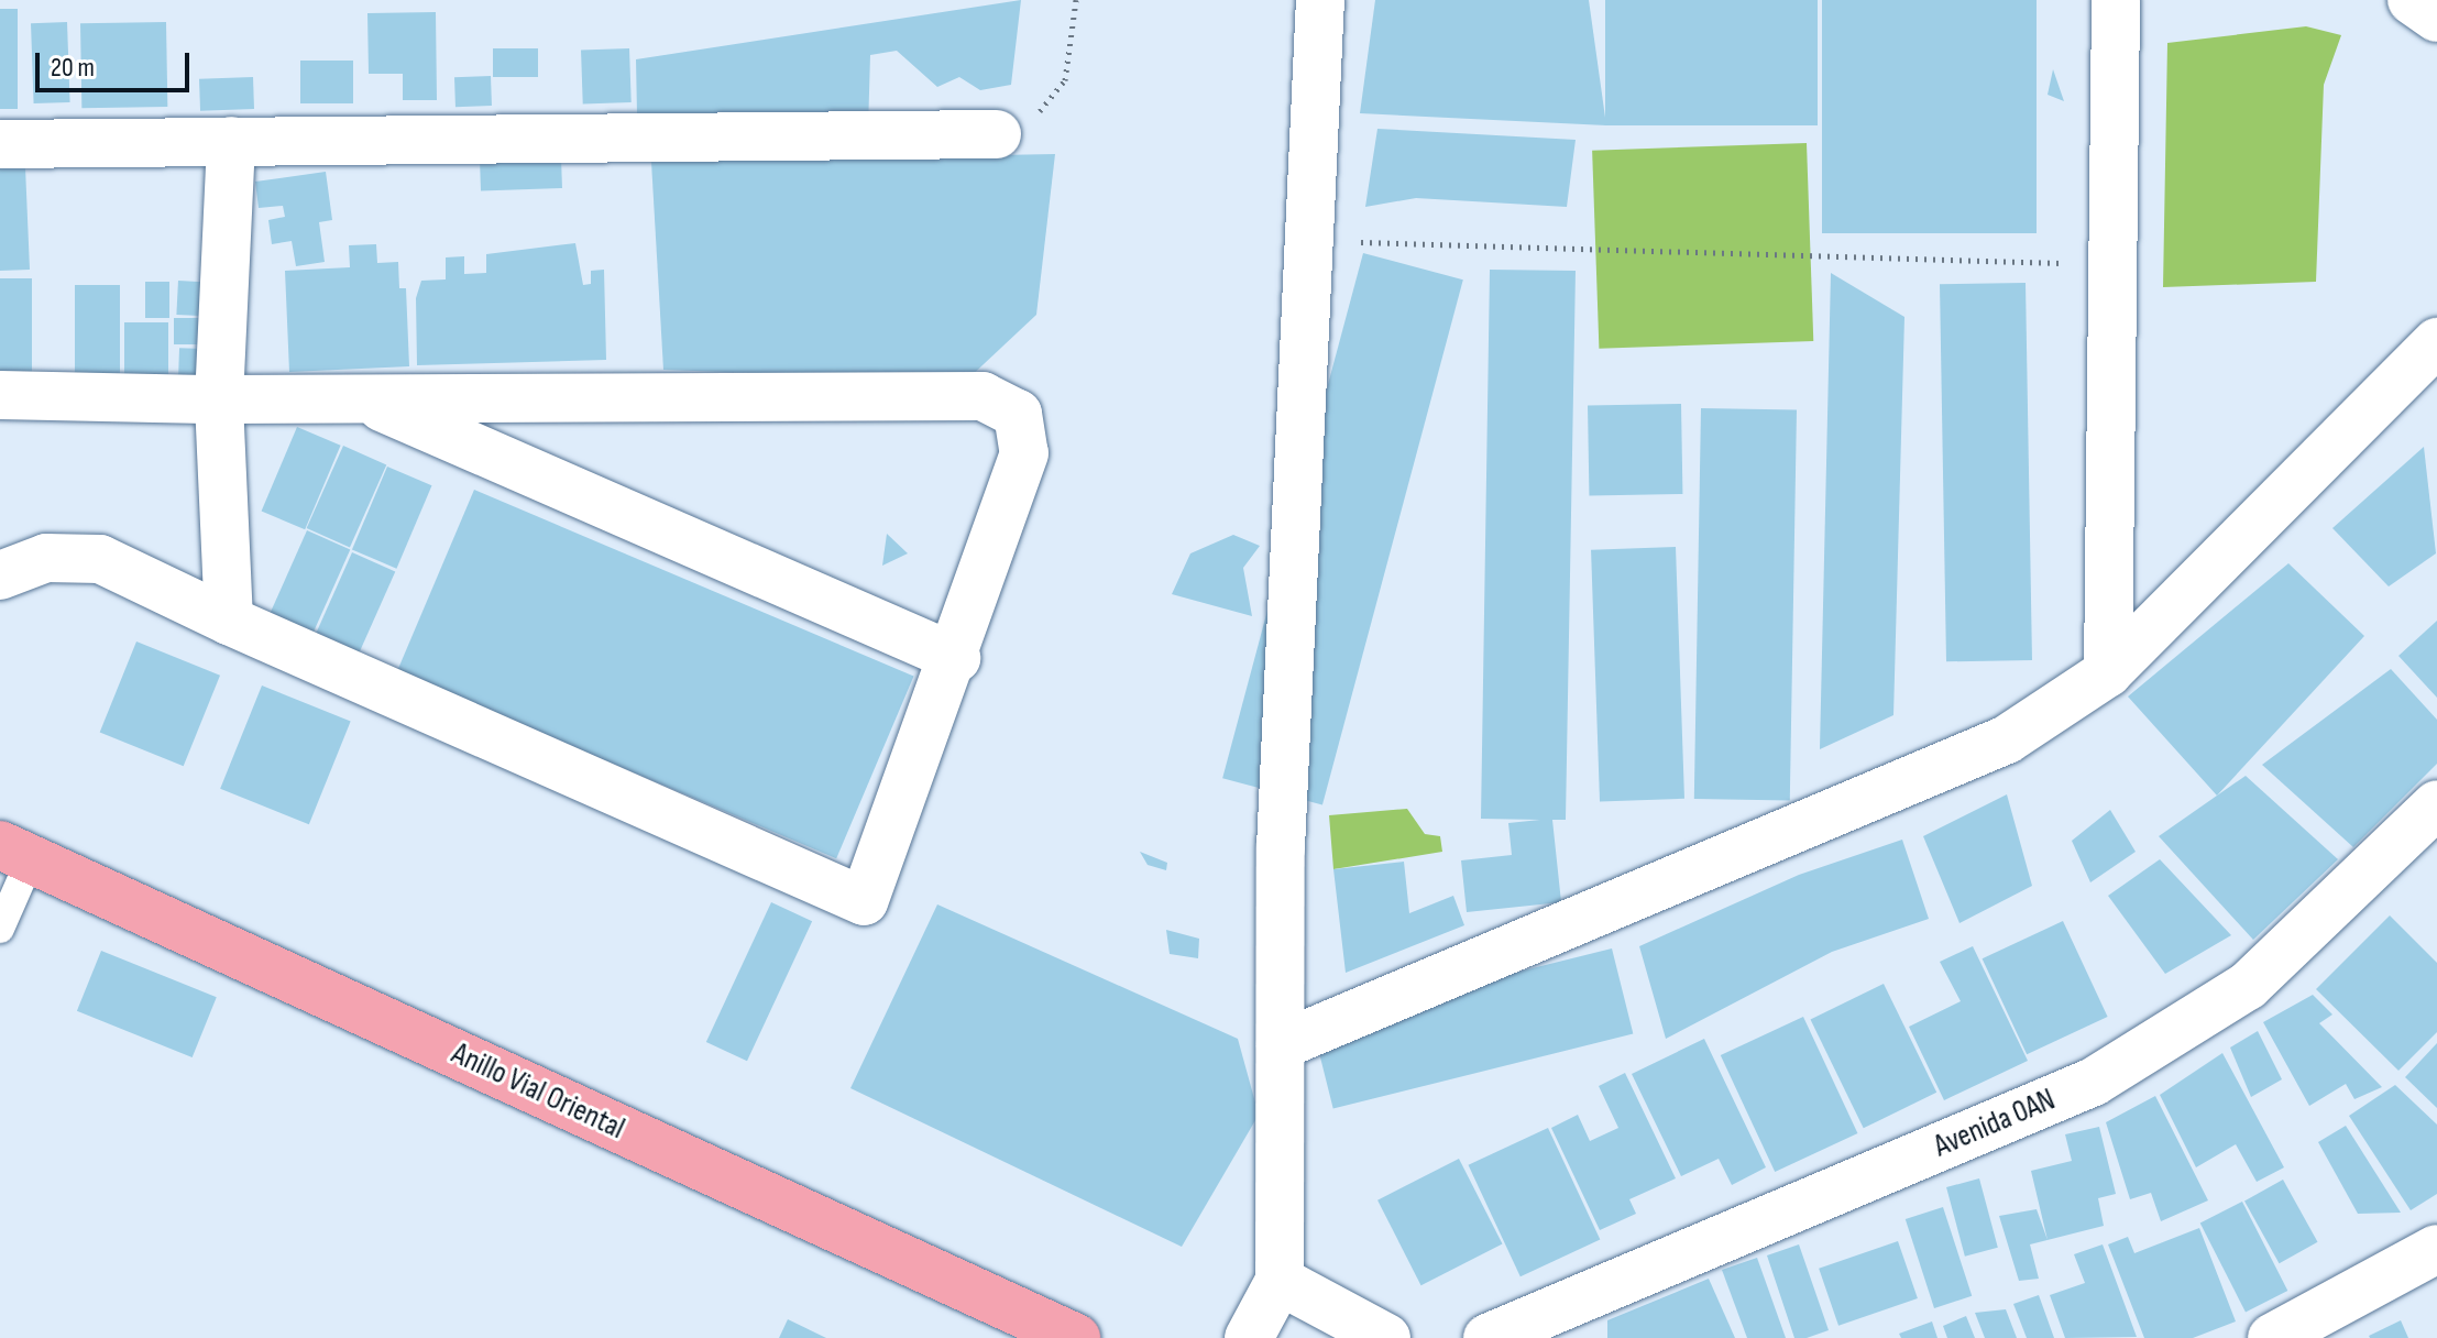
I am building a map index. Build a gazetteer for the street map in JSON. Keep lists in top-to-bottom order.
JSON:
{
  "streets": {
    "highway": ["Anillo Vial Oriental"],
    "street": ["Avenida 0AN"]
  },
  "scale_bar": "20 m"
}
